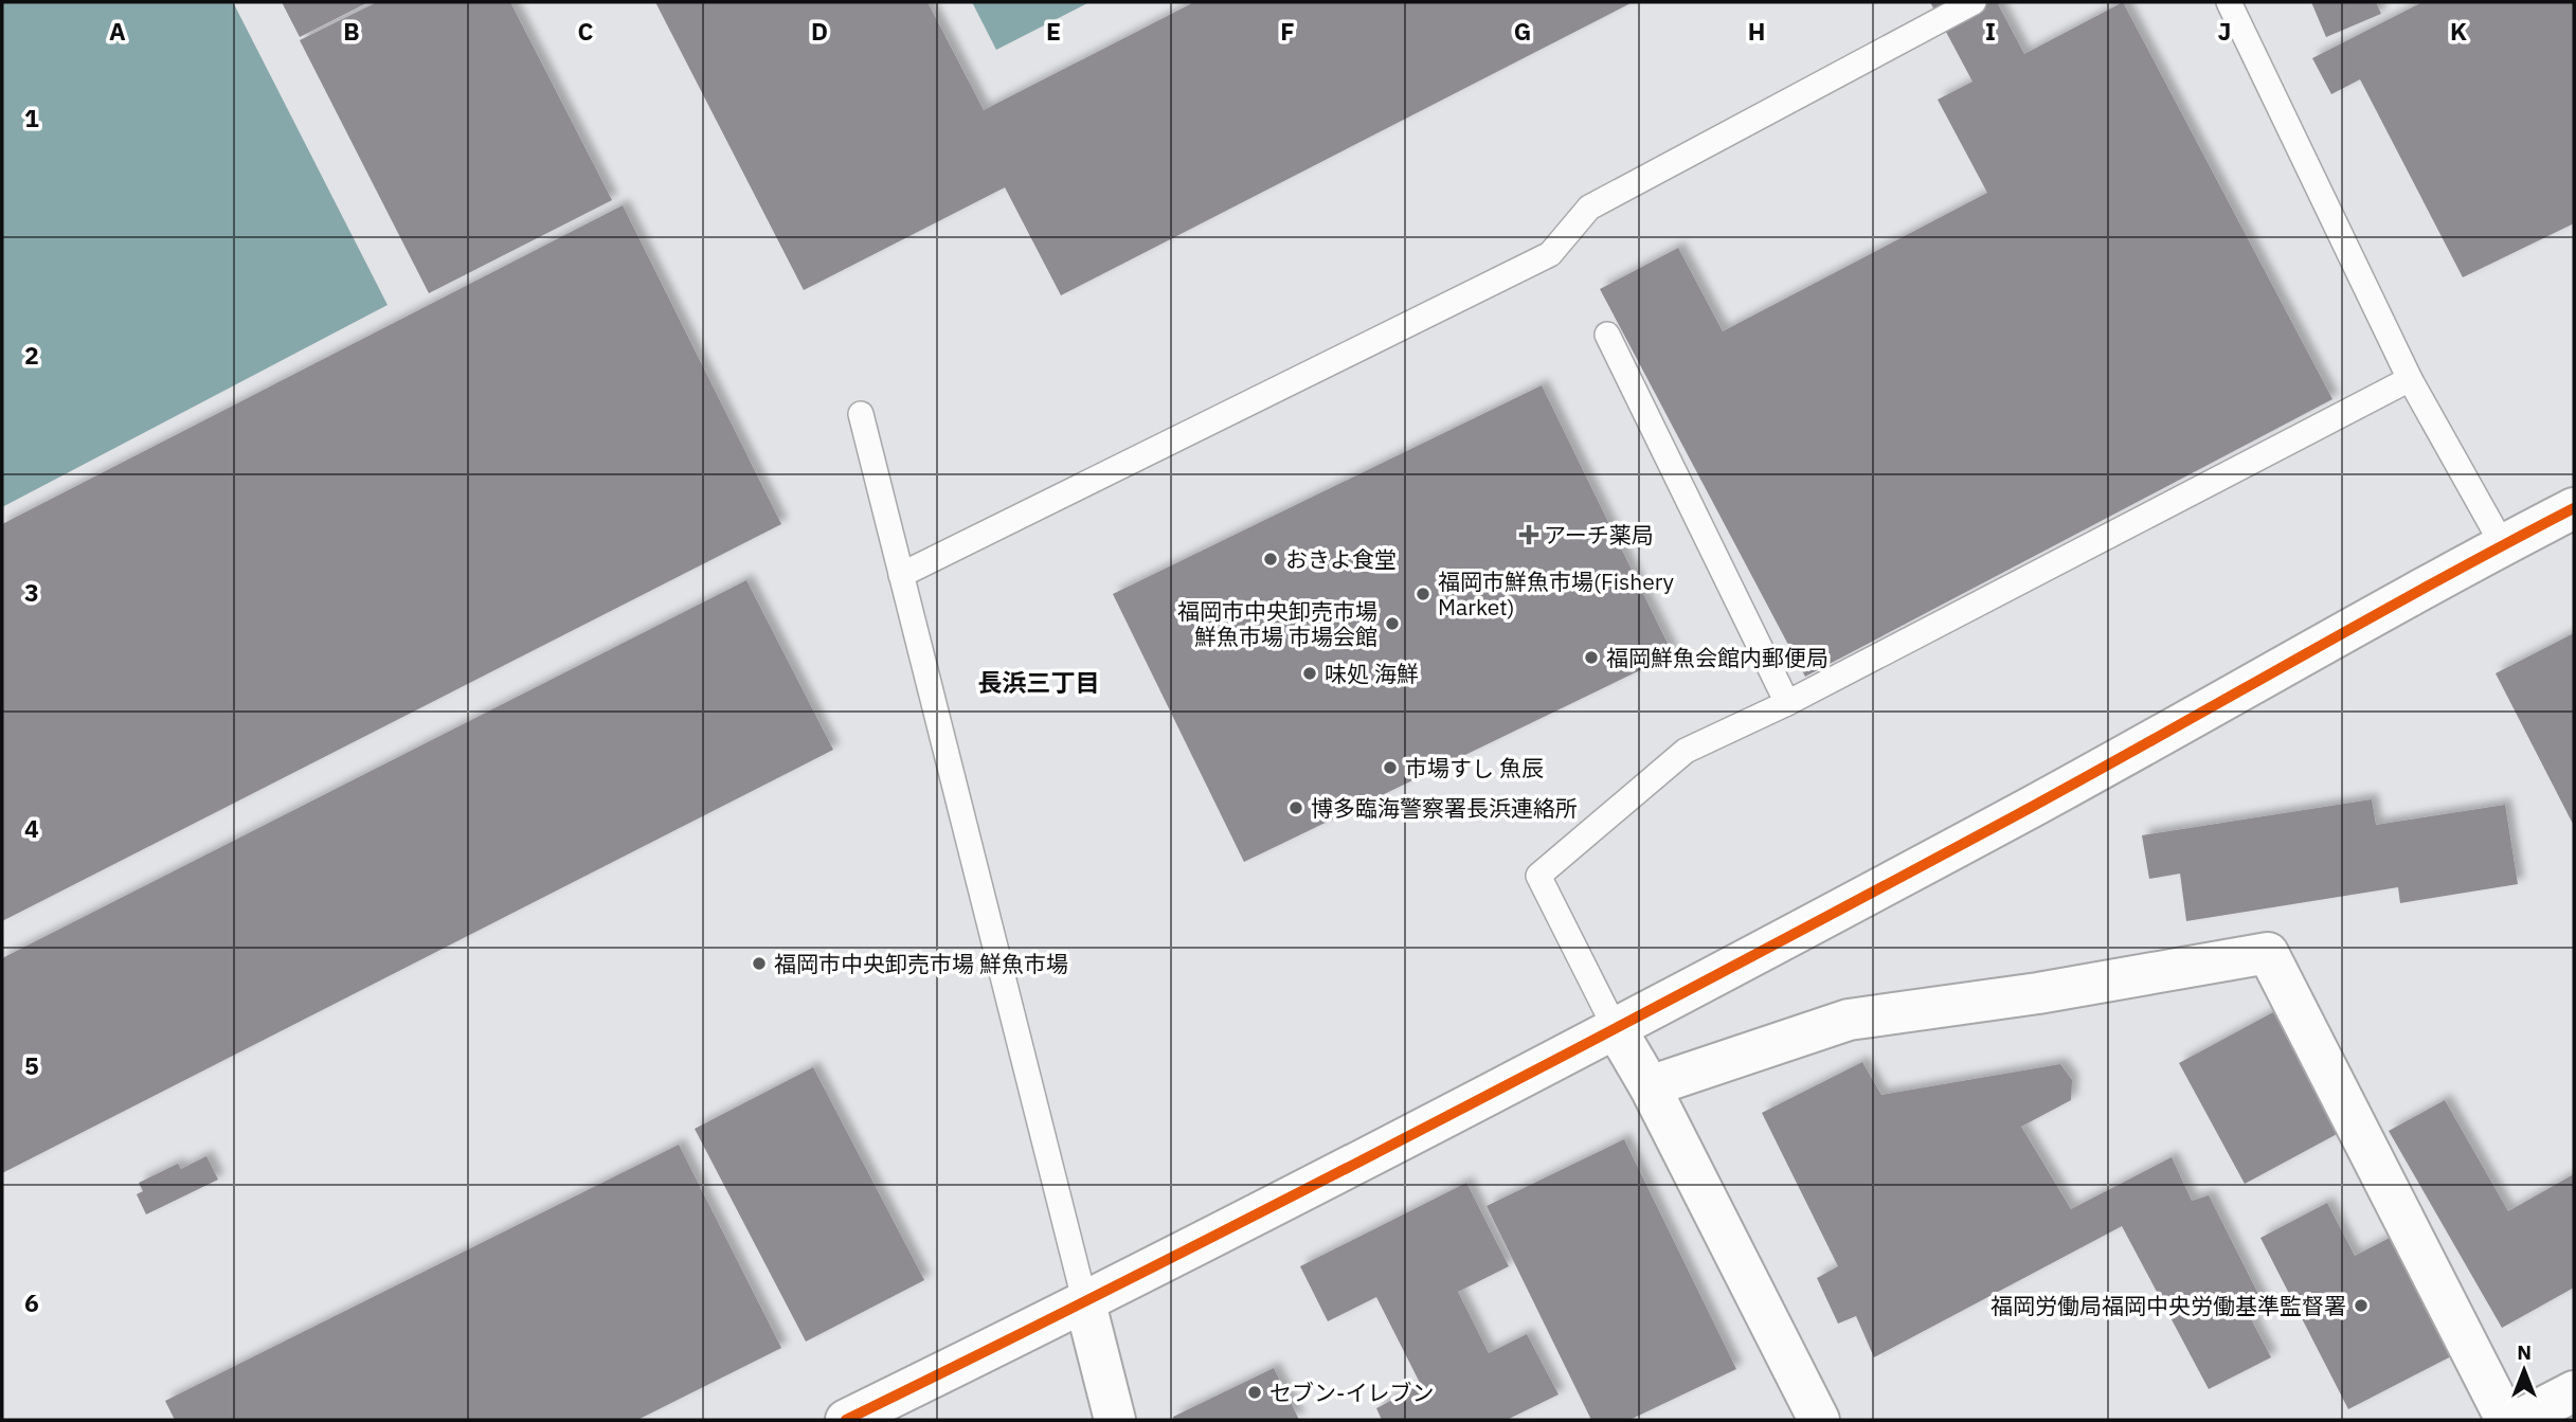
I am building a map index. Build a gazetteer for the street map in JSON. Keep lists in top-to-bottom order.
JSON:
{
  "districts": ["長浜三丁目"],
  "places": {
    "health": ["アーチ薬局"],
    "other": [
      "おきよ食堂",
      "福岡市鮮魚市場(Fishery Market)",
      "福岡市中央卸売市場 鮮魚市場 市場会館",
      "福岡鮮魚会館内郵便局",
      "味処 海鮮",
      "市場すし 魚辰",
      "博多臨海警察署長浜連絡所",
      "福岡市中央卸売市場 鮮魚市場",
      "福岡労働局福岡中央労働基準監督署",
      "セブン-イレブン"
    ]
  },
  "north": "top",
  "grid": {
    "columns": [
      "A",
      "B",
      "C",
      "D",
      "E",
      "F",
      "G",
      "H",
      "I",
      "J",
      "K"
    ],
    "rows": [
      "1",
      "2",
      "3",
      "4",
      "5",
      "6"
    ]
  }
}
